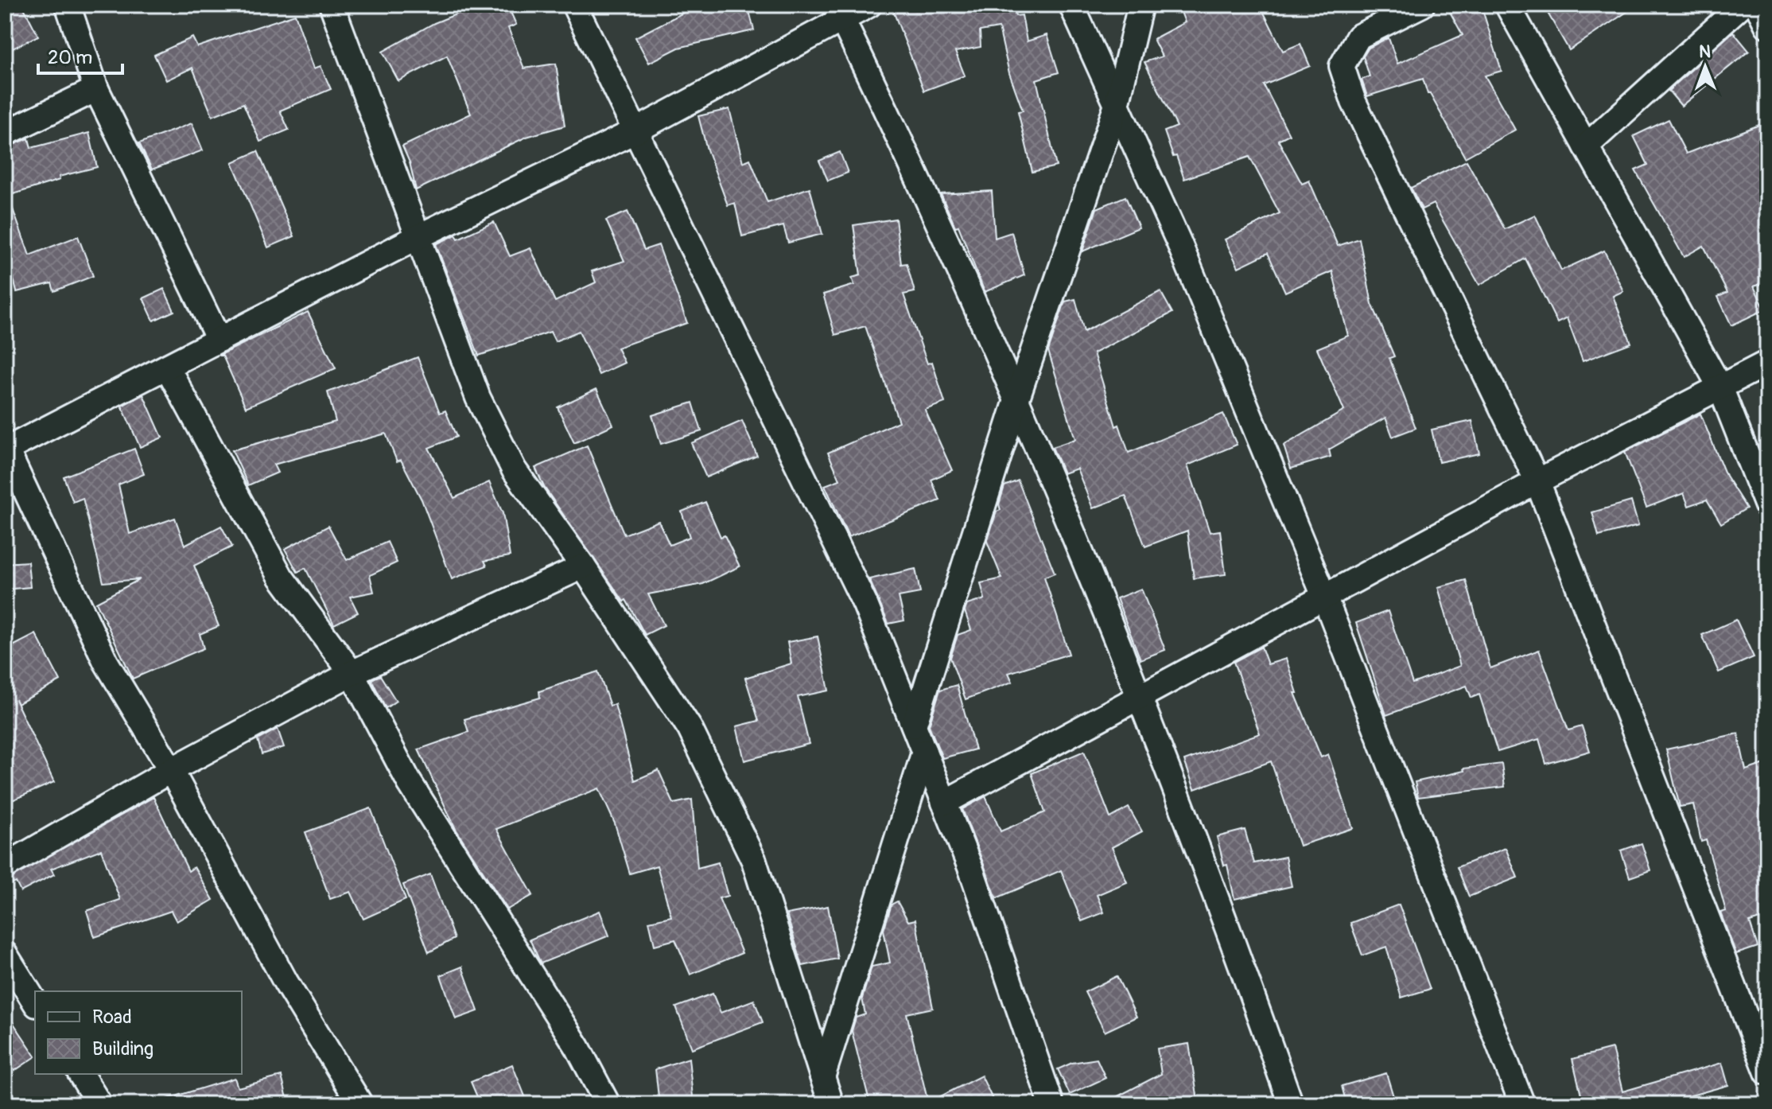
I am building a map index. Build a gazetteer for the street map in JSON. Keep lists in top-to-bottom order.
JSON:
{
  "legend": ["Road", "Building"],
  "scale_bar": "20 m",
  "north": "top"
}
